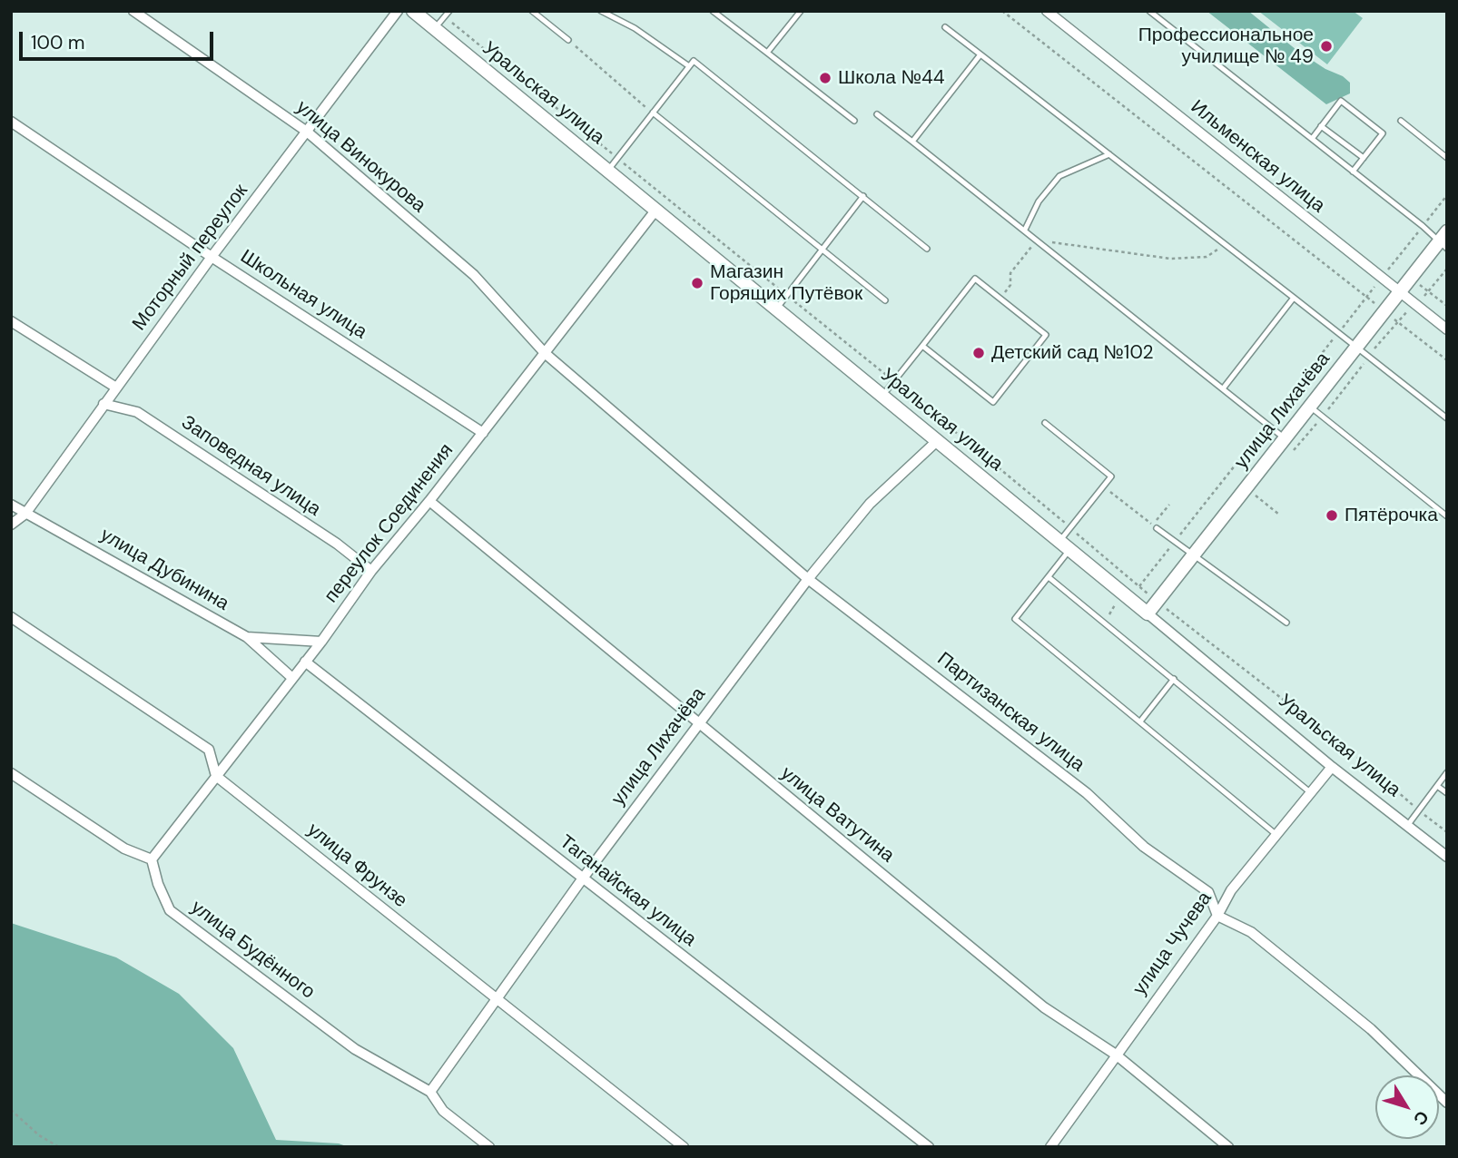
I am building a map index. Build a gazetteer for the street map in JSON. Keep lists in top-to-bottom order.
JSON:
{
  "streets": {
    "street": [
      "Уральская улица",
      "улица Винокурова",
      "Ильменская улица",
      "Моторный переулок",
      "Школьная улица",
      "улица Лихачёва",
      "Заповедная улица",
      "переулок Соединения",
      "улица Дубинина",
      "Партизанская улица",
      "улица Ватутина",
      "улица Фрунзе",
      "Таганайская улица",
      "улица Чучева",
      "улица Будённого"
    ]
  },
  "crossings": [
    ["Уральская улица", "улица Лихачёва"],
    ["Уральская улица", "переулок Соединения"],
    ["Уральская улица", "улица Чучева"],
    ["улица Винокурова", "Моторный переулок"],
    ["улица Винокурова", "переулок Соединения"],
    ["улица Винокурова", "Партизанская улица"],
    ["Ильменская улица", "улица Лихачёва"],
    ["Моторный переулок", "Школьная улица"],
    ["Моторный переулок", "Заповедная улица"],
    ["Моторный переулок", "улица Дубинина"],
    ["Школьная улица", "переулок Соединения"],
    ["улица Лихачёва", "Партизанская улица"],
    ["улица Лихачёва", "улица Ватутина"],
    ["улица Лихачёва", "улица Фрунзе"],
    ["улица Лихачёва", "Таганайская улица"],
    ["улица Лихачёва", "улица Будённого"],
    ["Заповедная улица", "переулок Соединения"],
    ["переулок Соединения", "улица Дубинина"],
    ["переулок Соединения", "Партизанская улица"],
    ["переулок Соединения", "улица Ватутина"],
    ["переулок Соединения", "улица Фрунзе"],
    ["переулок Соединения", "Таганайская улица"],
    ["переулок Соединения", "улица Будённого"],
    ["Партизанская улица", "улица Чучева"],
    ["улица Ватутина", "улица Чучева"]
  ],
  "places": [
    "Профессиональное училище № 49",
    "Школа №44",
    "Магазин Горящих Путёвок",
    "Детский сад №102",
    "Пятёрочка"
  ],
  "scale_bar": "100 m",
  "north": "bottom right"
}
